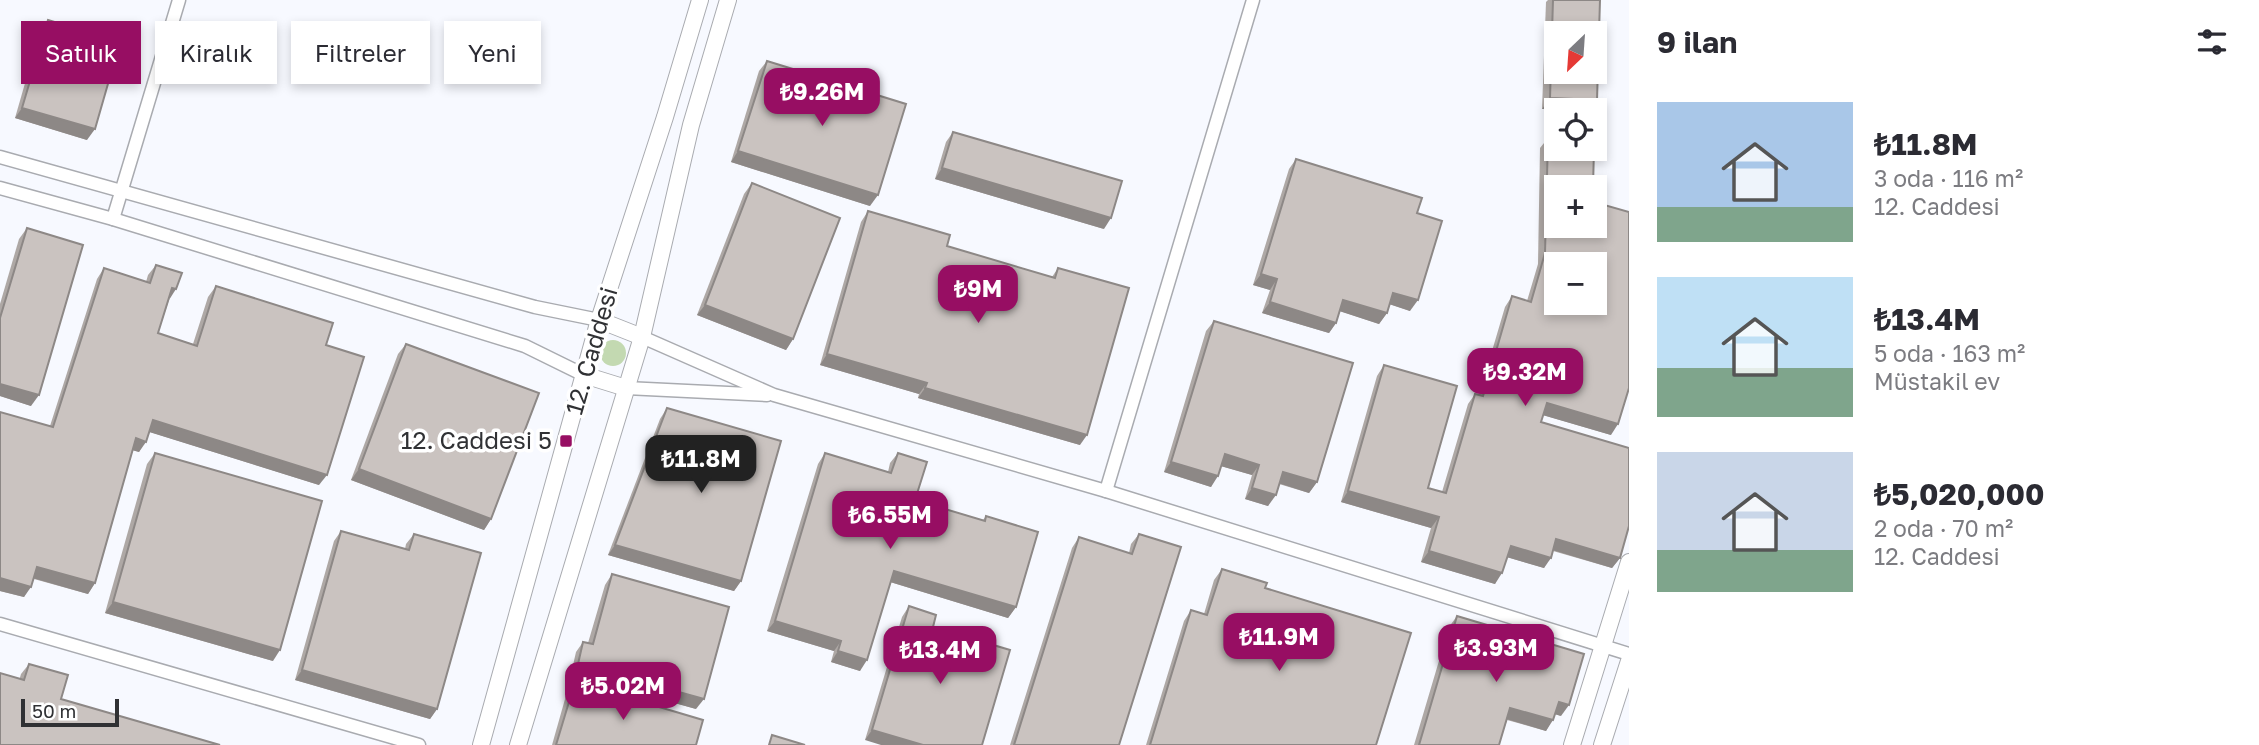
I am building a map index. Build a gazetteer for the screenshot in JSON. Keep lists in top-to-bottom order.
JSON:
{
  "streets": {
    "street": ["12. Caddesi"]
  },
  "places": {
    "transit": ["12. Caddesi 5"]
  },
  "scale_bar": "50 m",
  "north": "bottom left",
  "page": {
    "heading": "9 ilan",
    "map_buttons": ["+", "−"],
    "chip": [
      "Satılık",
      "Kiralık",
      "Filtreler",
      "Yeni"
    ],
    "price": [
      "₺9.26M",
      "₺9M",
      "₺9.32M",
      "₺11.8M",
      "₺6.55M",
      "₺11.9M",
      "₺3.93M",
      "₺13.4M",
      "₺5.02M"
    ],
    "list": [
      {
        "name": "₺11.8M",
        "note": "3 oda · 116 m² · 12. Caddesi"
      },
      {
        "name": "₺13.4M",
        "note": "5 oda · 163 m² · Müstakil ev"
      },
      {
        "name": "₺5,020,000",
        "note": "2 oda · 70 m² · 12. Caddesi"
      }
    ],
    "scale": "50 m"
  }
}
